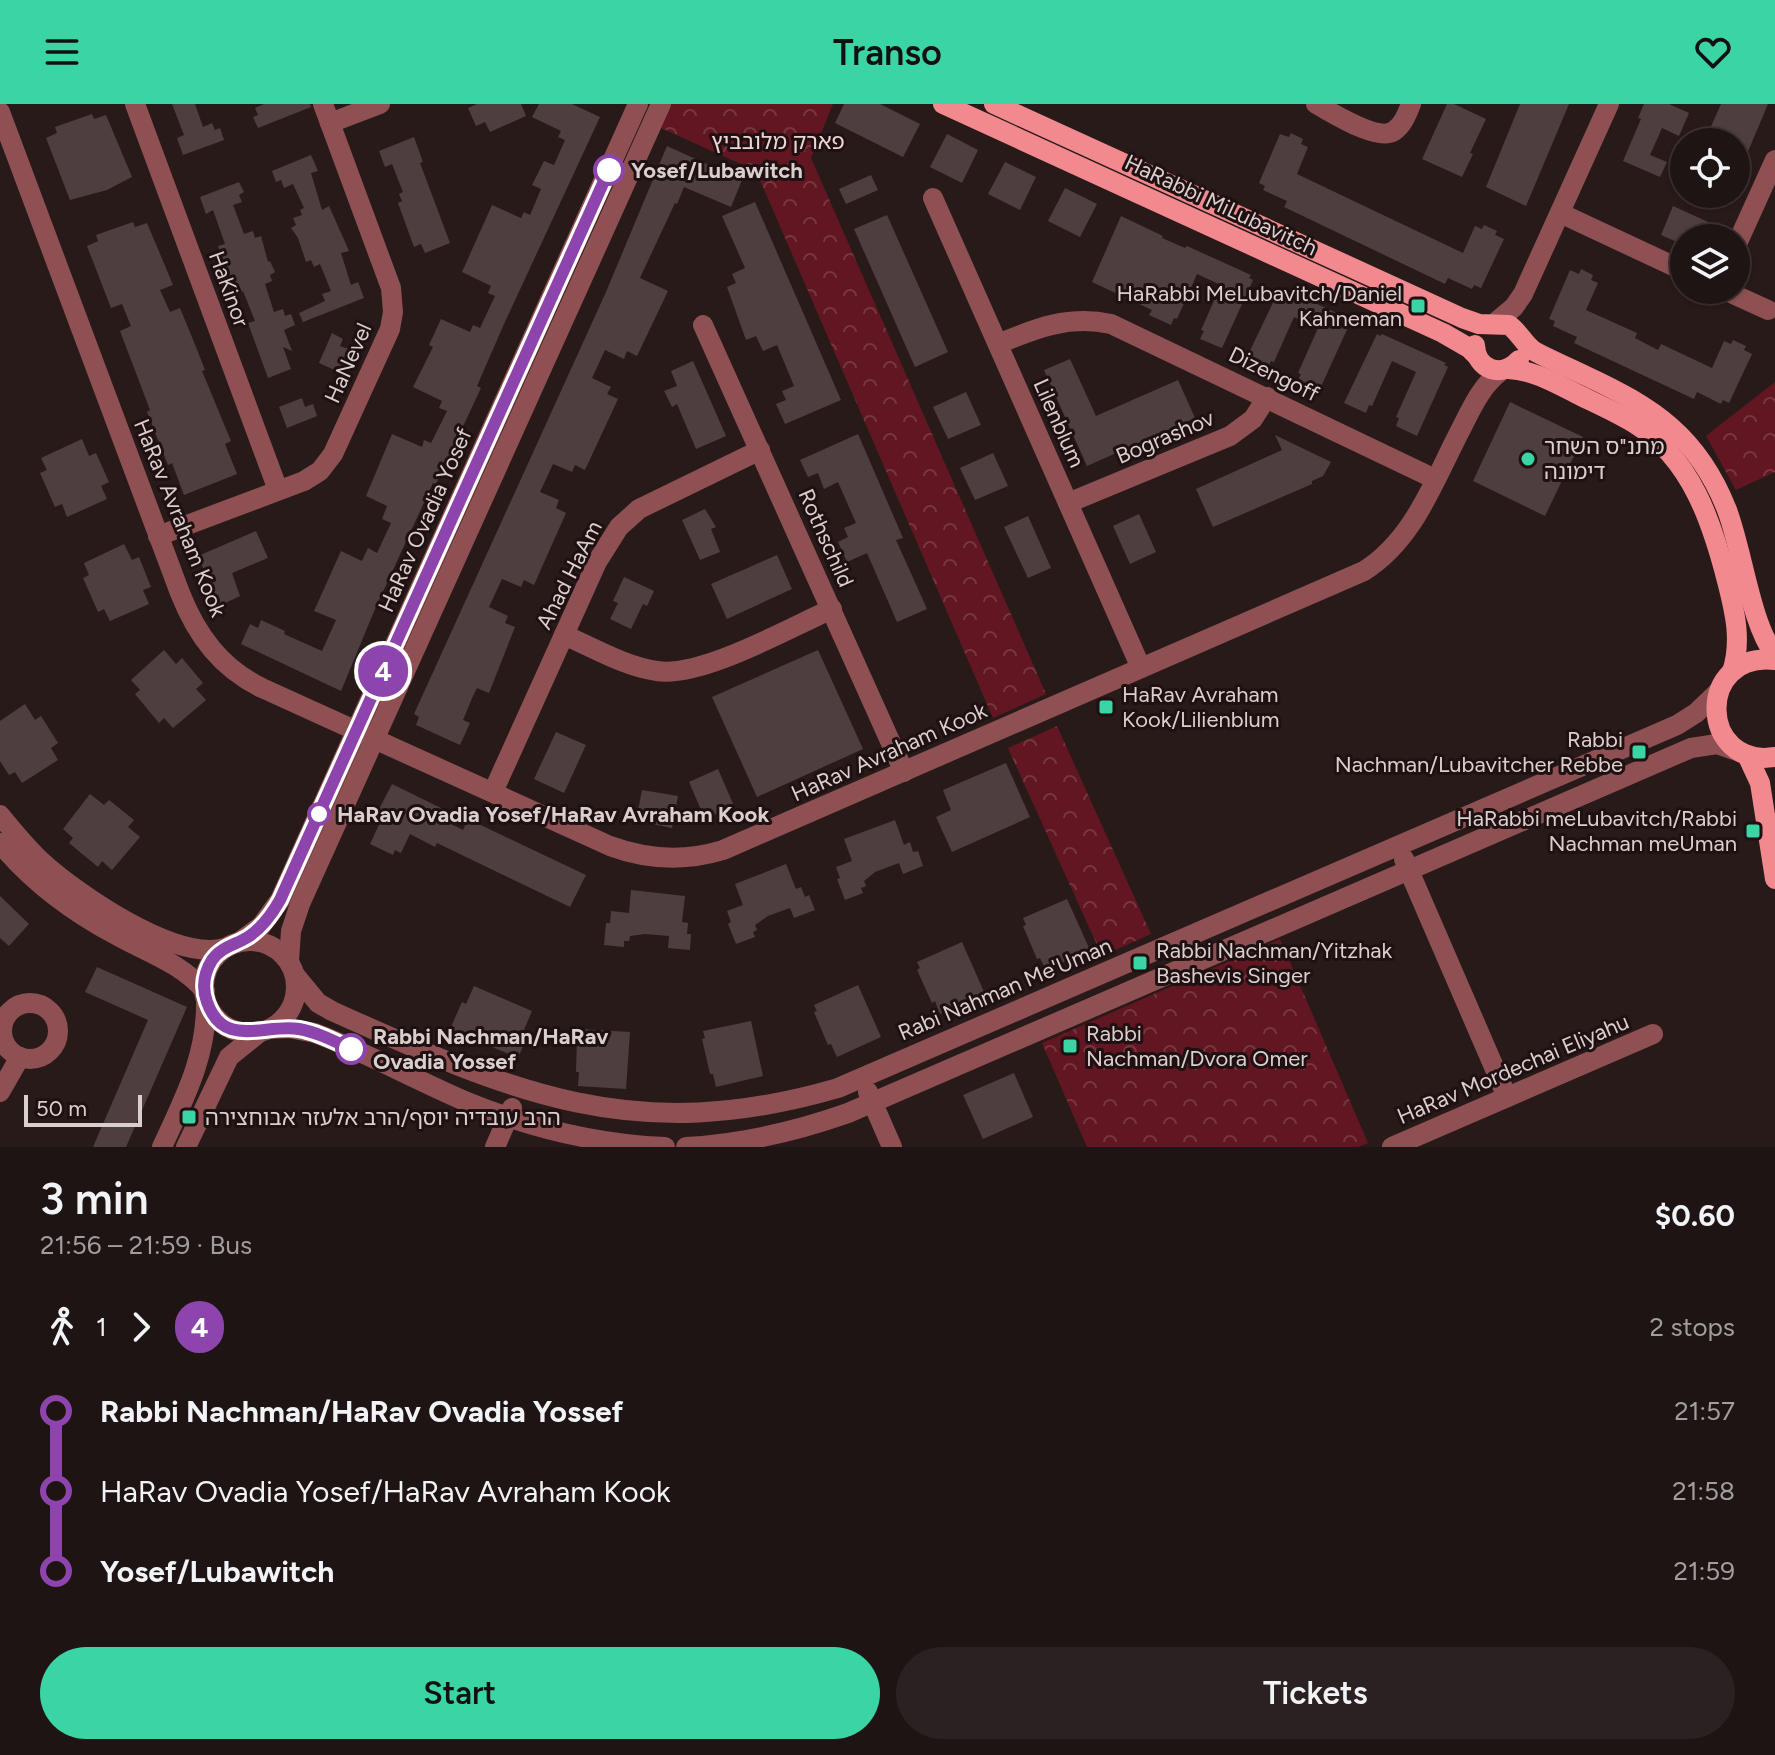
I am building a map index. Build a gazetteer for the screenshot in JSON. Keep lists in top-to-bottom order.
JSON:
{
  "streets": {
    "main road": ["HaRabbi MiLubavitch"],
    "street": [
      "HaKinor",
      "HaNevel",
      "Dizengoff",
      "Lilenblum",
      "Bograshov",
      "HaRav Avraham Kook",
      "HaRav Ovadia Yosef",
      "Rothschild",
      "Ahad HaAm",
      "Rabi Nahman Me'Uman",
      "HaRav Mordechai Eliyahu"
    ]
  },
  "crossings": [
    ["HaRabbi MiLubavitch", "HaRav Avraham Kook"],
    ["HaKinor", "HaNevel"],
    ["HaNevel", "HaRav Avraham Kook"],
    ["Dizengoff", "Lilenblum"],
    ["Dizengoff", "Bograshov"],
    ["Dizengoff", "HaRav Avraham Kook"],
    ["Lilenblum", "Bograshov"],
    ["Lilenblum", "HaRav Avraham Kook"],
    ["HaRav Avraham Kook", "HaRav Ovadia Yosef"],
    ["HaRav Avraham Kook", "Rothschild"],
    ["HaRav Avraham Kook", "Ahad HaAm"],
    ["HaRav Ovadia Yosef", "Rabi Nahman Me'Uman"],
    ["Rothschild", "Ahad HaAm"]
  ],
  "parks": ["פארק מלובביץ"],
  "places": {
    "other": [
      "Yosef/Lubawitch",
      "מתנ\"ס השחר דימונה",
      "HaRav Ovadia Yosef/HaRav Avraham Kook",
      "Rabbi Nachman/HaRav Ovadia Yossef"
    ],
    "transit": [
      "HaRabbi MeLubavitch/Daniel Kahneman",
      "HaRav Avraham Kook/Lilienblum",
      "Rabbi Nachman/Lubavitcher Rebbe",
      "HaRabbi meLubavitch/Rabbi Nachman meUman",
      "Rabbi Nachman/Yitzhak Bashevis Singer",
      "Rabbi Nachman/Dvora Omer",
      "הרב עובדיה יוסף/הרב אלעזר אבוחצירה"
    ]
  },
  "lines": ["bus line 4"],
  "scale_bar": "50 m",
  "page": {
    "header": "Transo",
    "on_map": "4",
    "scale": "50 m",
    "heading": ["3 min", "21:56 – 21:59 · Bus", "$0.60"],
    "legs": ["1", "4", "2 stops"],
    "list": [
      {
        "name": "Rabbi Nachman/HaRav Ovadia Yossef",
        "value": "21:57"
      },
      {
        "name": "HaRav Ovadia Yosef/HaRav Avraham Kook",
        "value": "21:58"
      },
      {
        "name": "Yosef/Lubawitch",
        "value": "21:59"
      }
    ],
    "buttons": ["Start", "Tickets"]
  }
}
